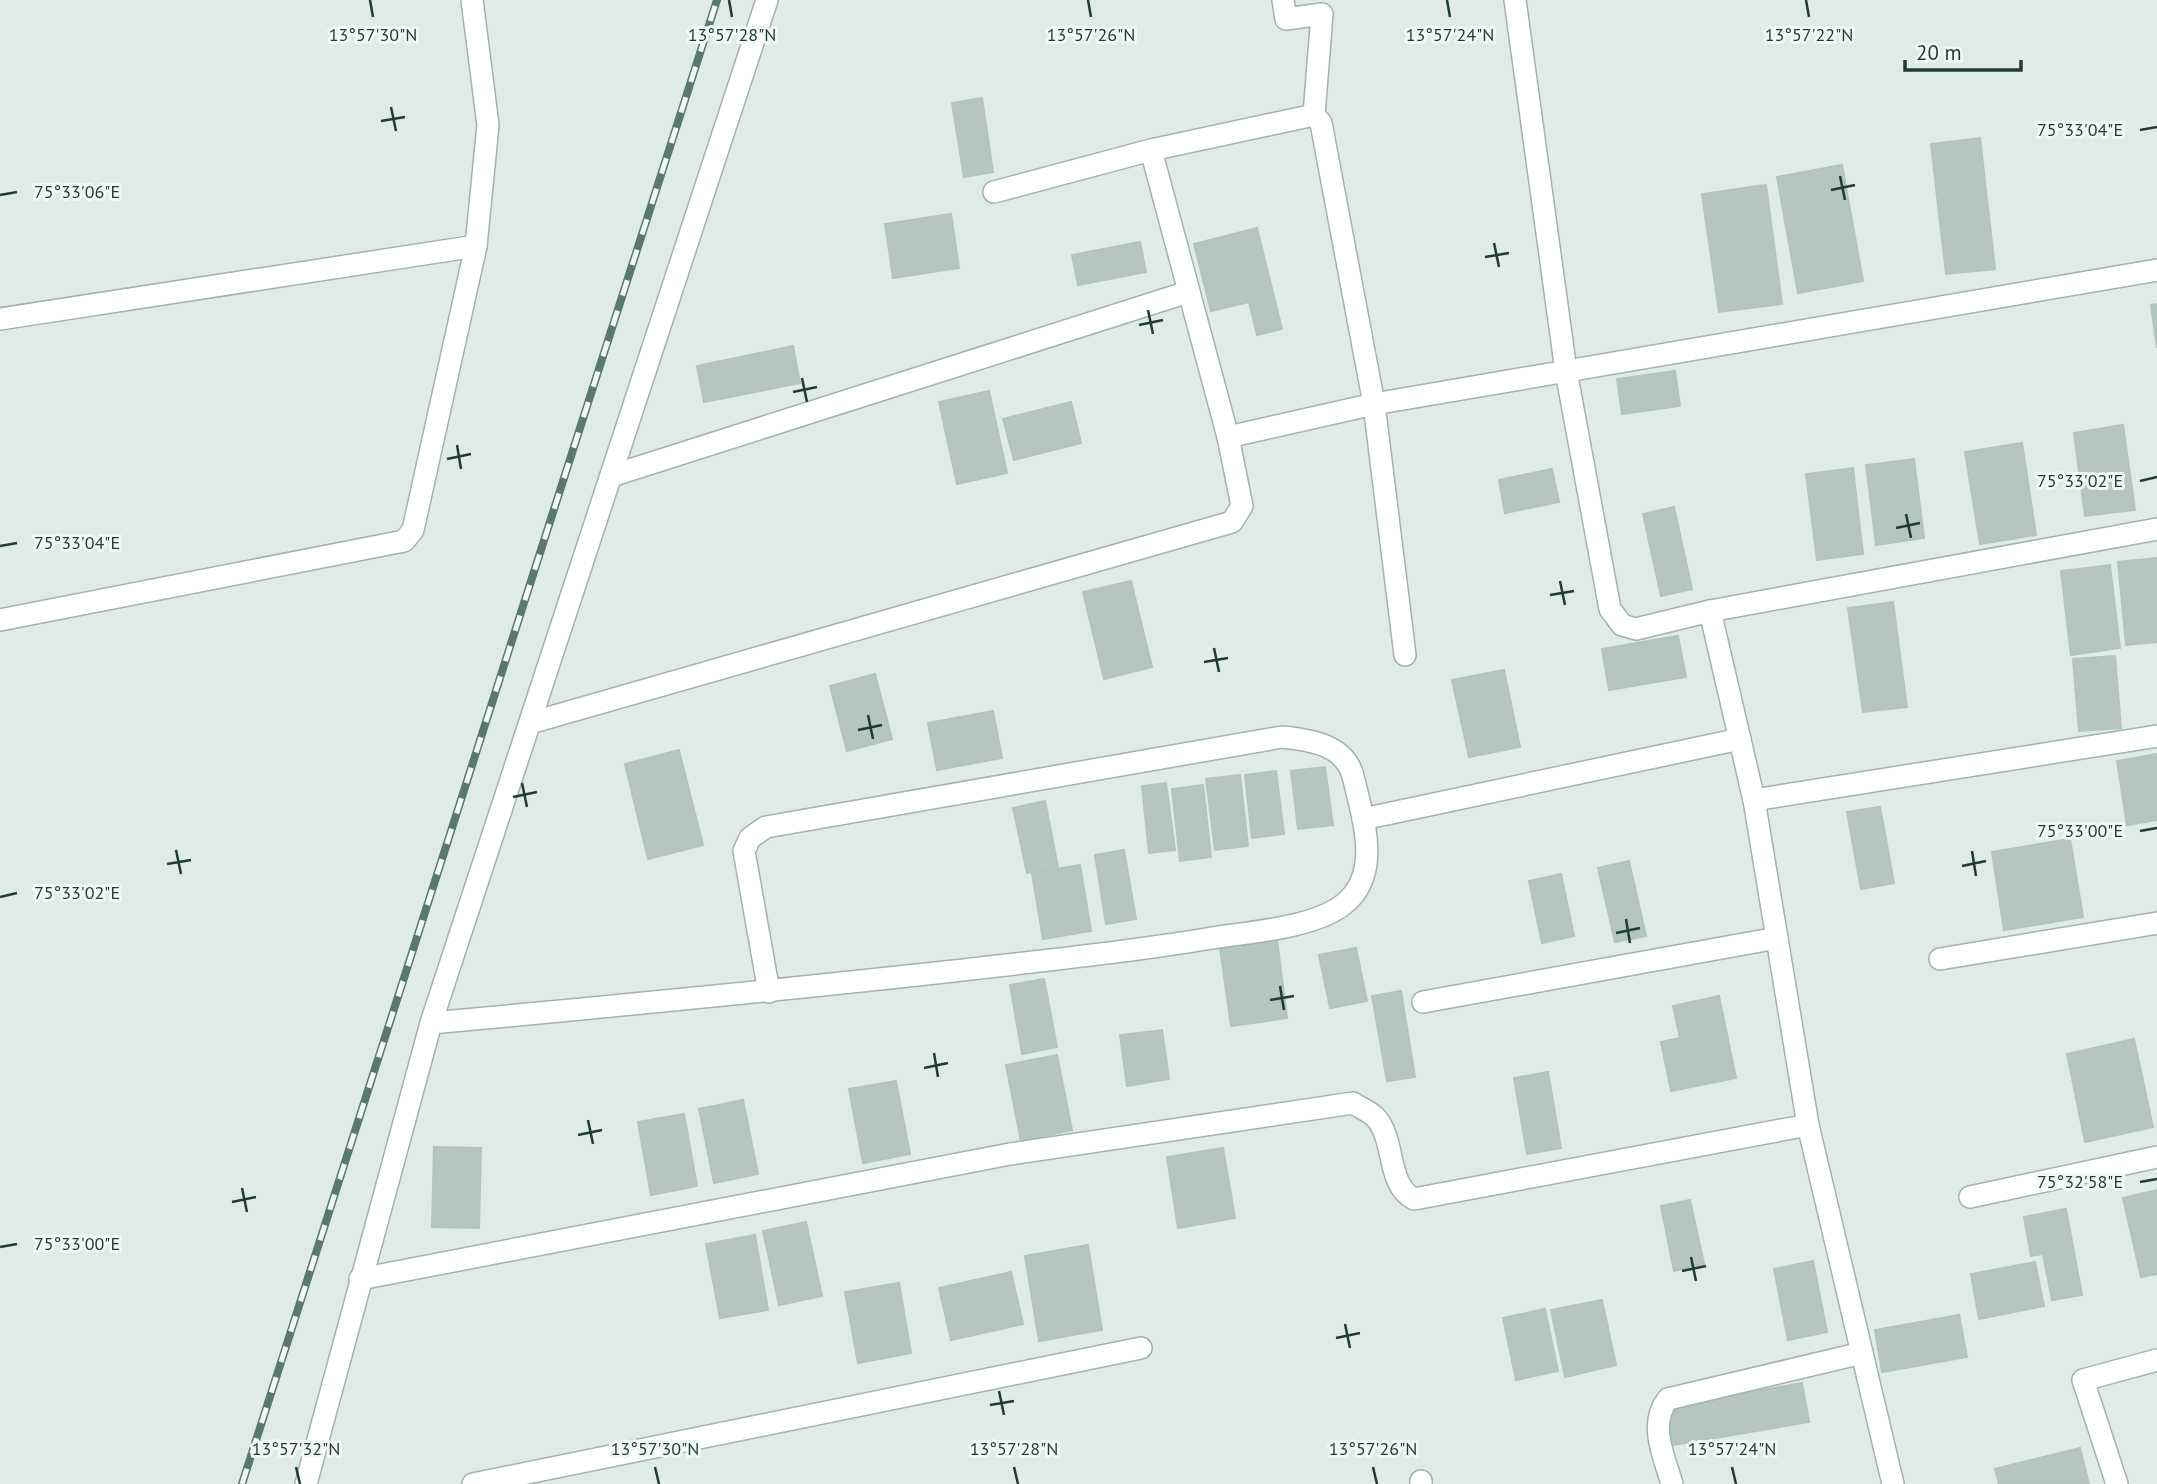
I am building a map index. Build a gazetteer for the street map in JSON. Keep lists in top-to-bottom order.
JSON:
{
  "scale_bar": "20 m",
  "coordinates": [
    "13°57'30\"N",
    "13°57'28\"N",
    "13°57'26\"N",
    "13°57'24\"N",
    "13°57'22\"N",
    "75°33'04\"E",
    "75°33'06\"E",
    "75°33'02\"E",
    "75°33'00\"E",
    "75°32'58\"E",
    "13°57'32\"N"
  ]
}
